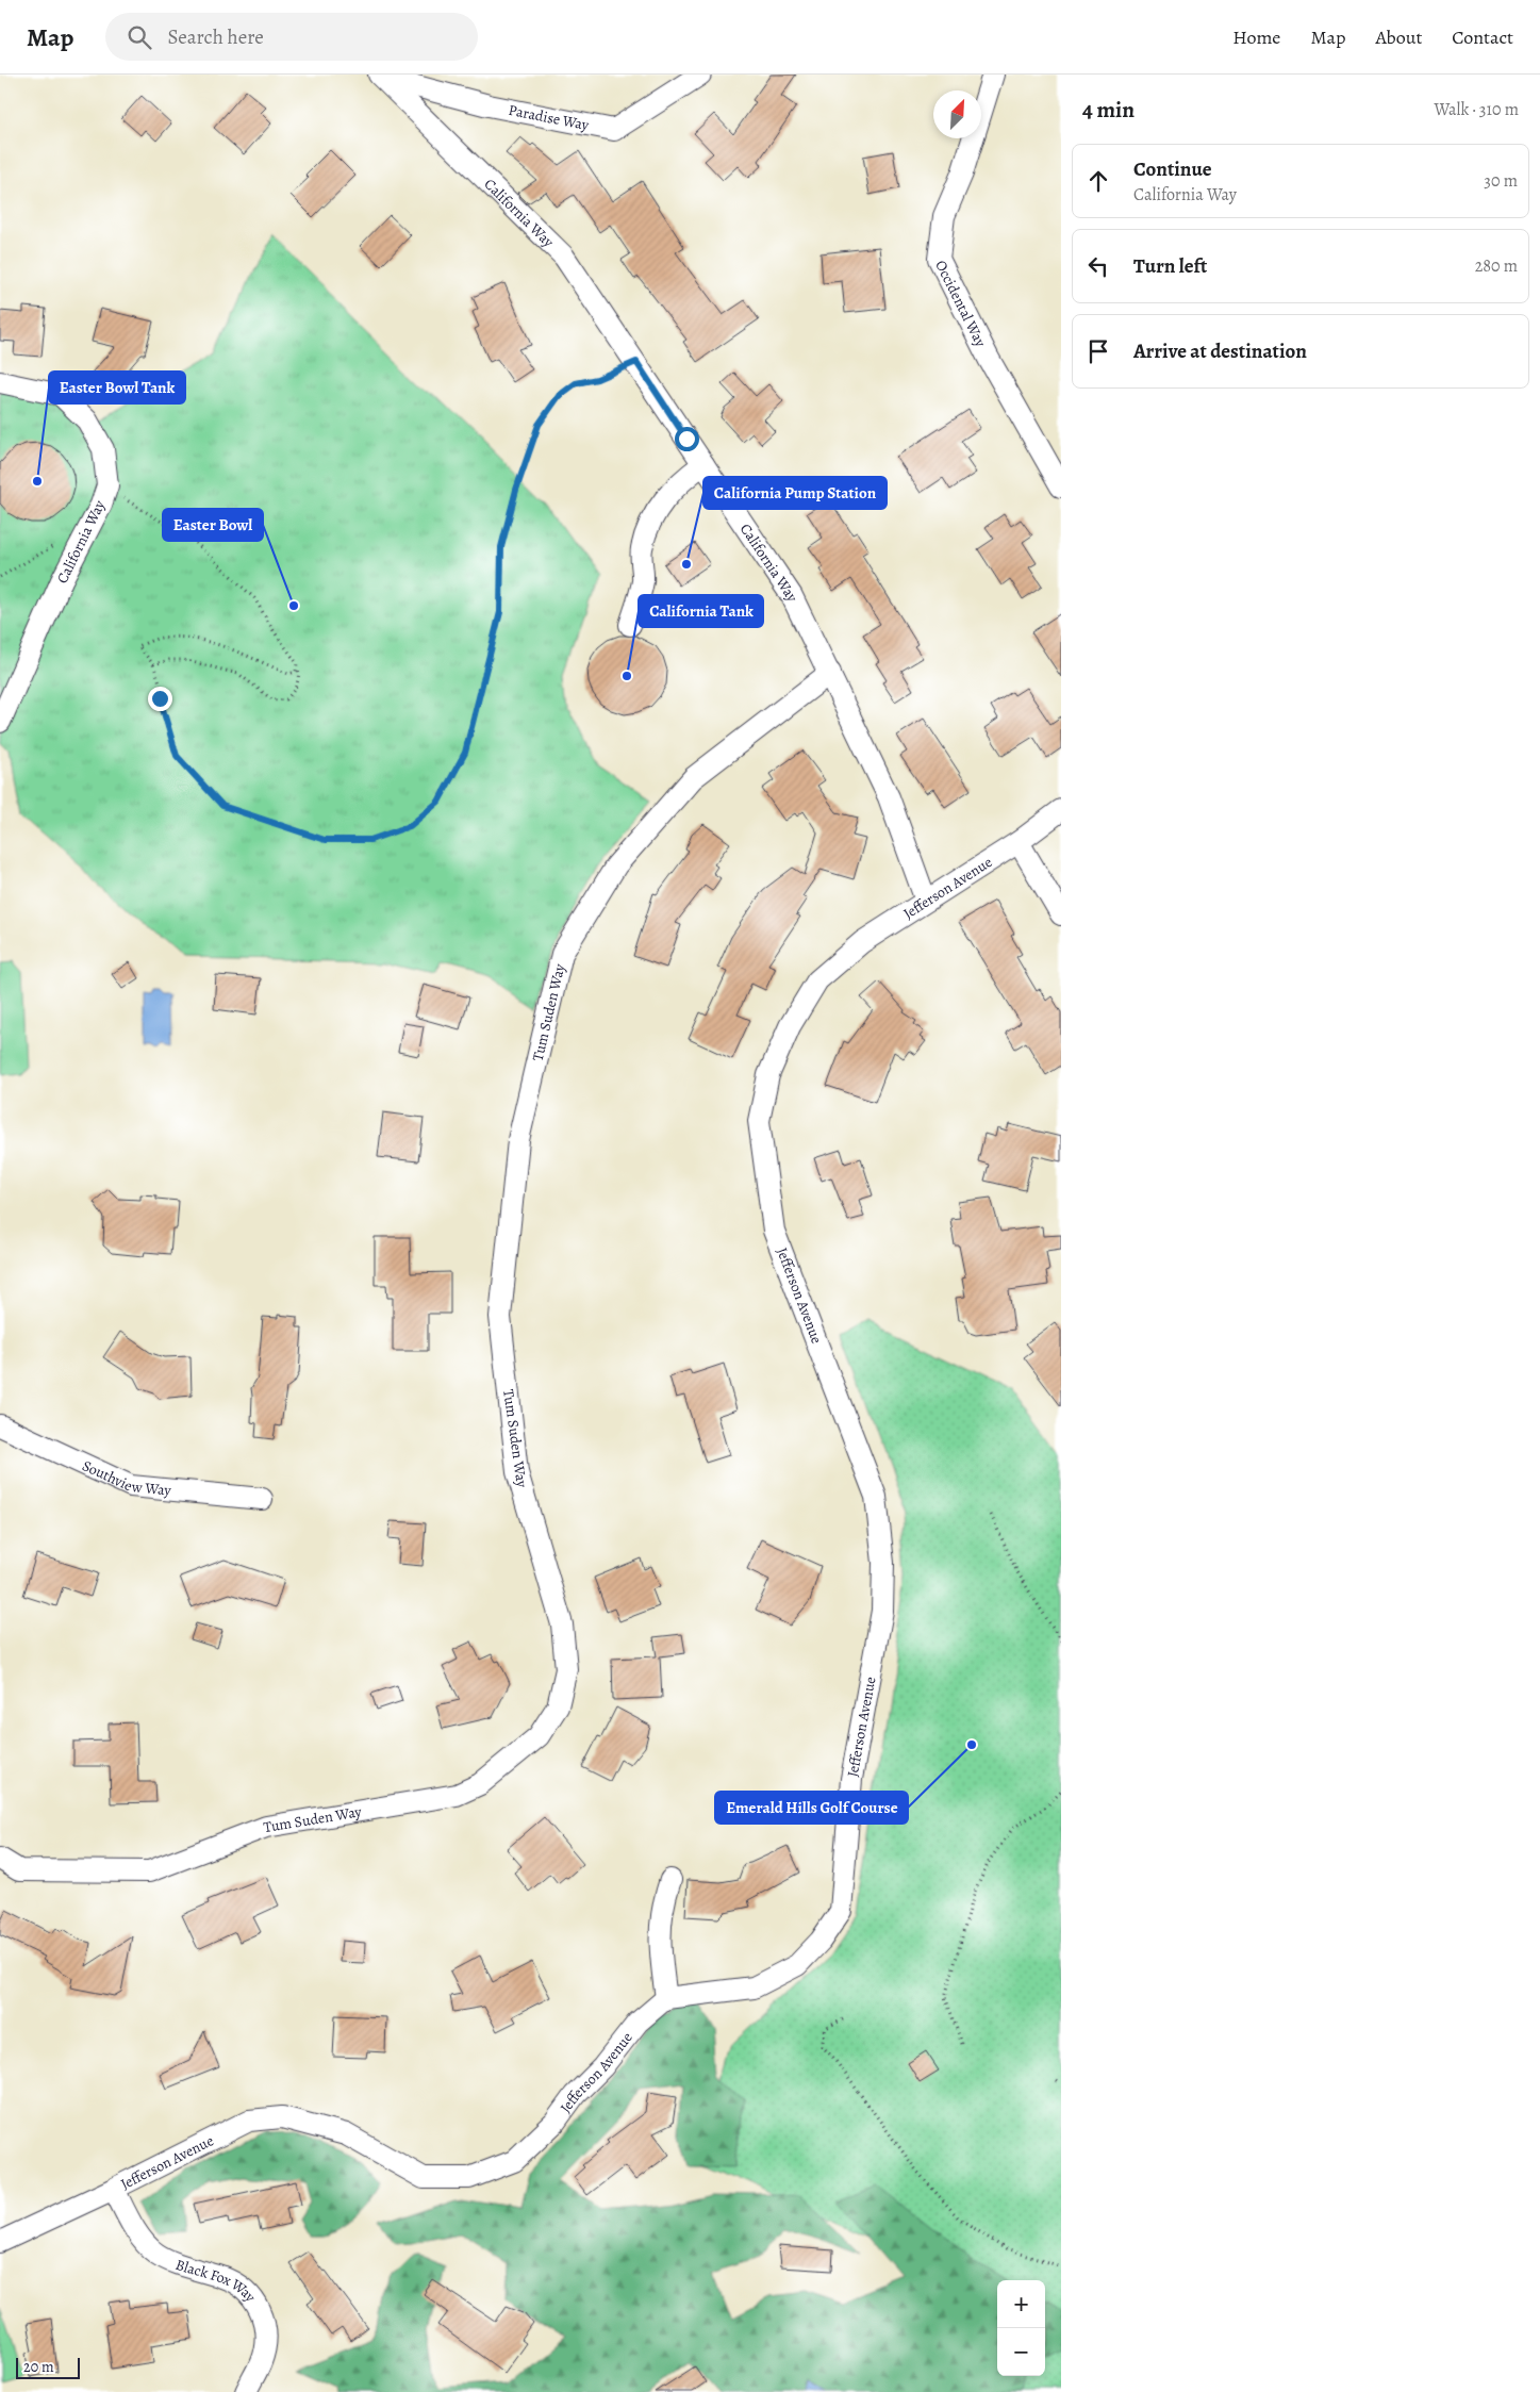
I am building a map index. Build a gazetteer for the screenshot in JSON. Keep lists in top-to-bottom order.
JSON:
{
  "streets": {
    "street": [
      "Paradise Way",
      "California Way",
      "Occidental Way",
      "Jefferson Avenue",
      "Tum Suden Way",
      "Southview Way",
      "Black Fox Way"
    ]
  },
  "crossings": [
    ["Paradise Way", "California Way"],
    ["California Way", "Jefferson Avenue"],
    ["California Way", "Tum Suden Way"],
    ["Jefferson Avenue", "Black Fox Way"]
  ],
  "places": [
    "Easter Bowl Tank",
    "California Pump Station",
    "Easter Bowl",
    "California Tank",
    "Emerald Hills Golf Course"
  ],
  "scale_bar": "20 m",
  "north": "top right",
  "page": {
    "header": "Map",
    "search": "Search here",
    "nav": [
      "Home",
      "Map",
      "About",
      "Contact"
    ],
    "heading": ["4 min", "Walk · 310 m"],
    "list": [
      ["Continue", "California Way", "30 m"],
      ["Turn left", "280 m"],
      "Arrive at destination"
    ],
    "map_buttons": ["+", "−"],
    "scale": "20 m"
  }
}
